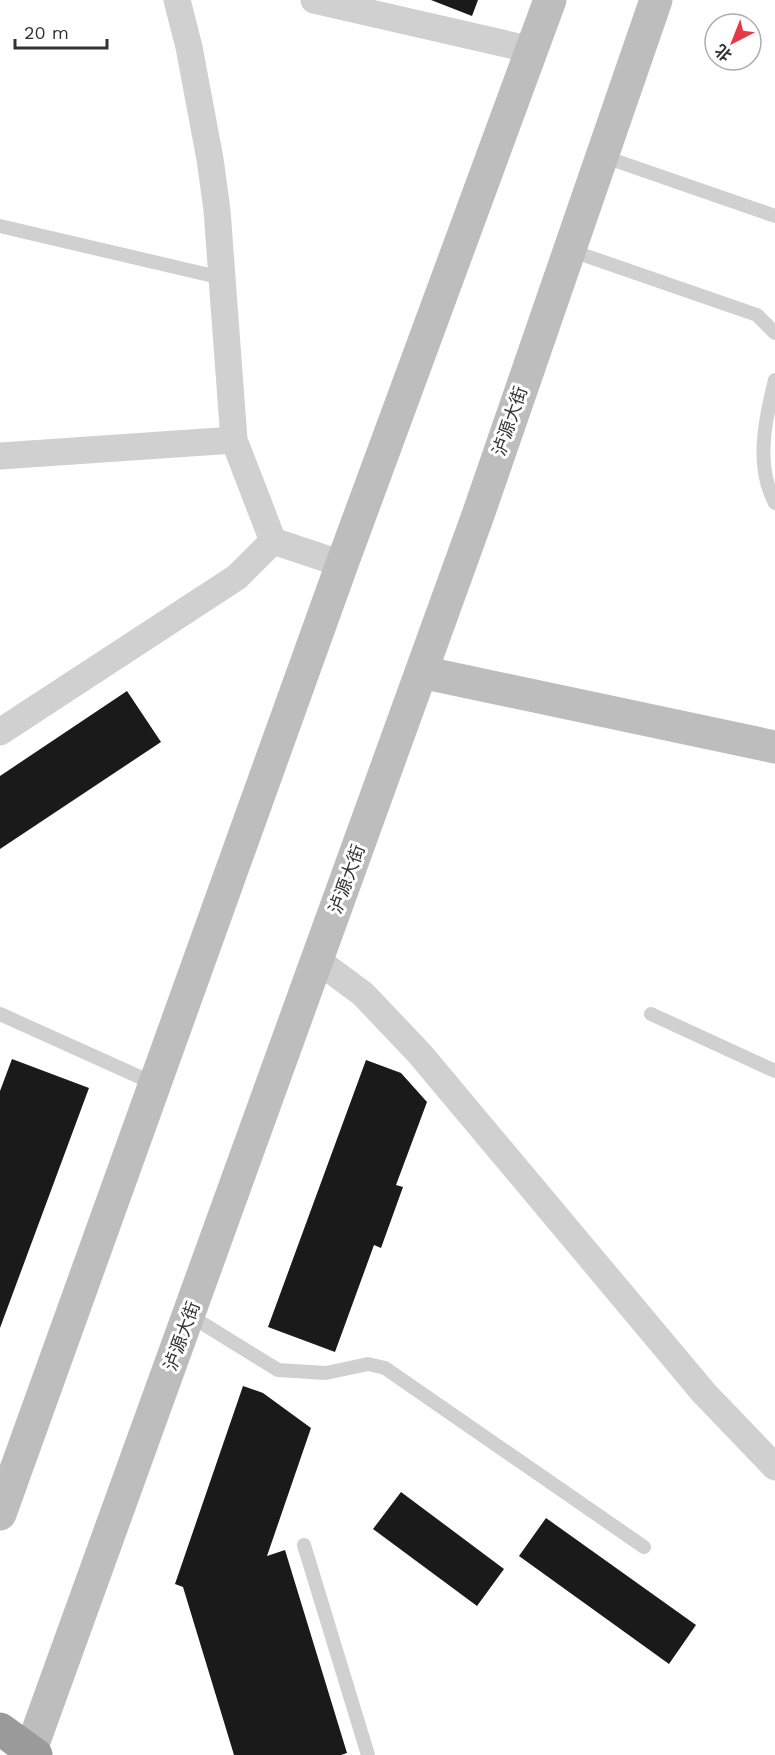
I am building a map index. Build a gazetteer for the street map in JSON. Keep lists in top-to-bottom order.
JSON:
{
  "streets": {
    "main road": ["泸源大街"]
  },
  "scale_bar": "20 m",
  "north": "bottom left"
}
